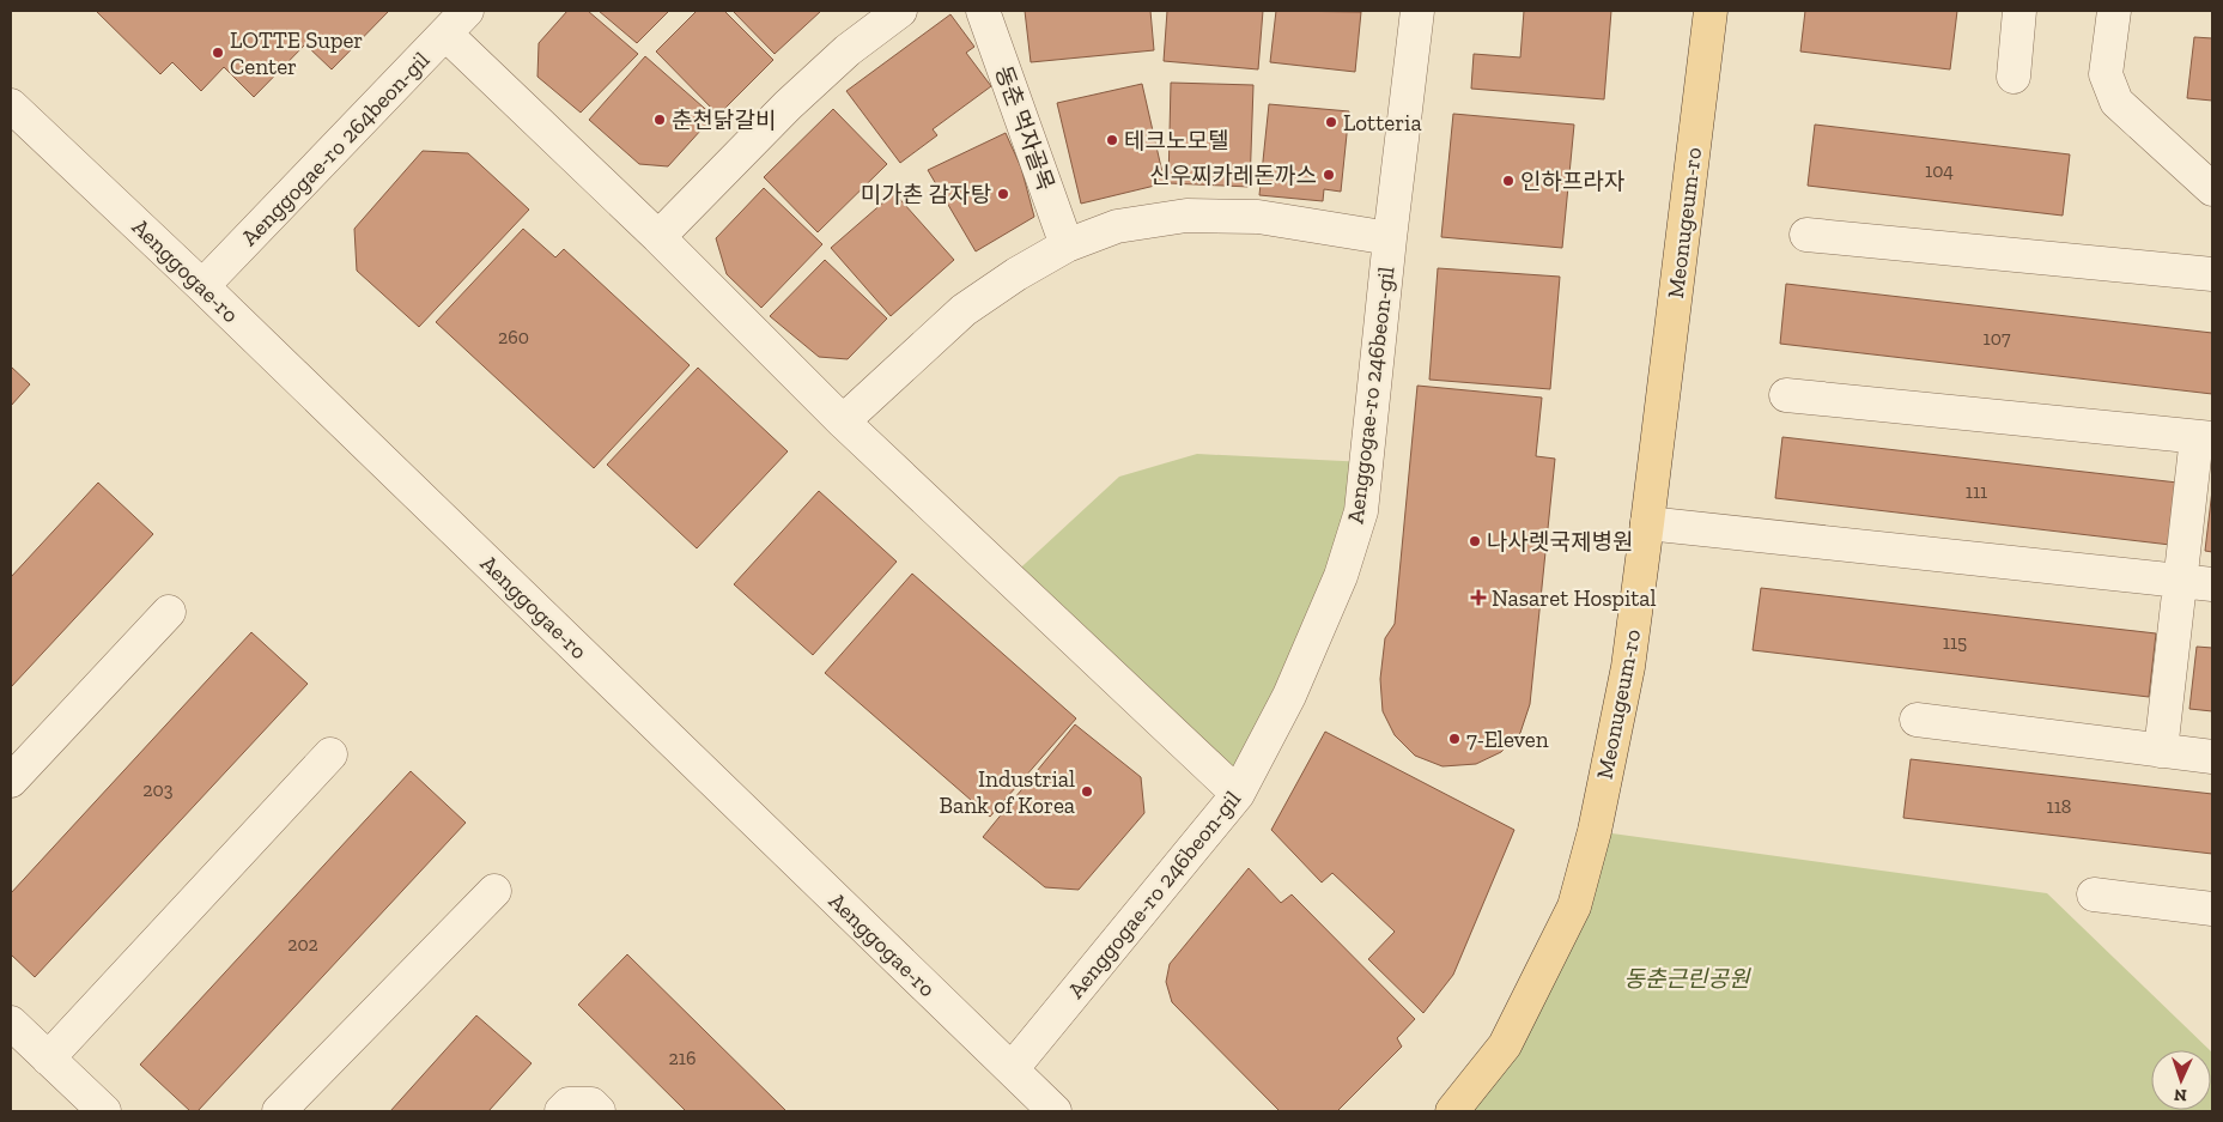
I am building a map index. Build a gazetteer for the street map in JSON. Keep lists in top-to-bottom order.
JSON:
{
  "streets": {
    "main road": ["Meonugeum-ro"],
    "street": [
      "동춘 먹자골목",
      "Aenggogae-ro 264beon-gil",
      "Aenggogae-ro",
      "Aenggogae-ro 246beon-gil"
    ]
  },
  "crossings": [
    ["Aenggogae-ro 264beon-gil", "Aenggogae-ro"],
    ["Aenggogae-ro", "Aenggogae-ro 246beon-gil"]
  ],
  "parks": ["동춘근린공원"],
  "places": {
    "other": [
      "LOTTE Super Center",
      "춘천닭갈비",
      "Lotteria",
      "테크노모텔",
      "신우찌카레돈까스",
      "인하프라자",
      "미가촌 감자탕",
      "나사렛국제병원",
      "7-Eleven",
      "Industrial Bank of Korea"
    ],
    "health": ["Nasaret Hospital"]
  },
  "house_numbers": [
    "104",
    "260",
    "107",
    "111",
    "115",
    "203",
    "118",
    "202",
    "216"
  ],
  "north": "bottom"
}
